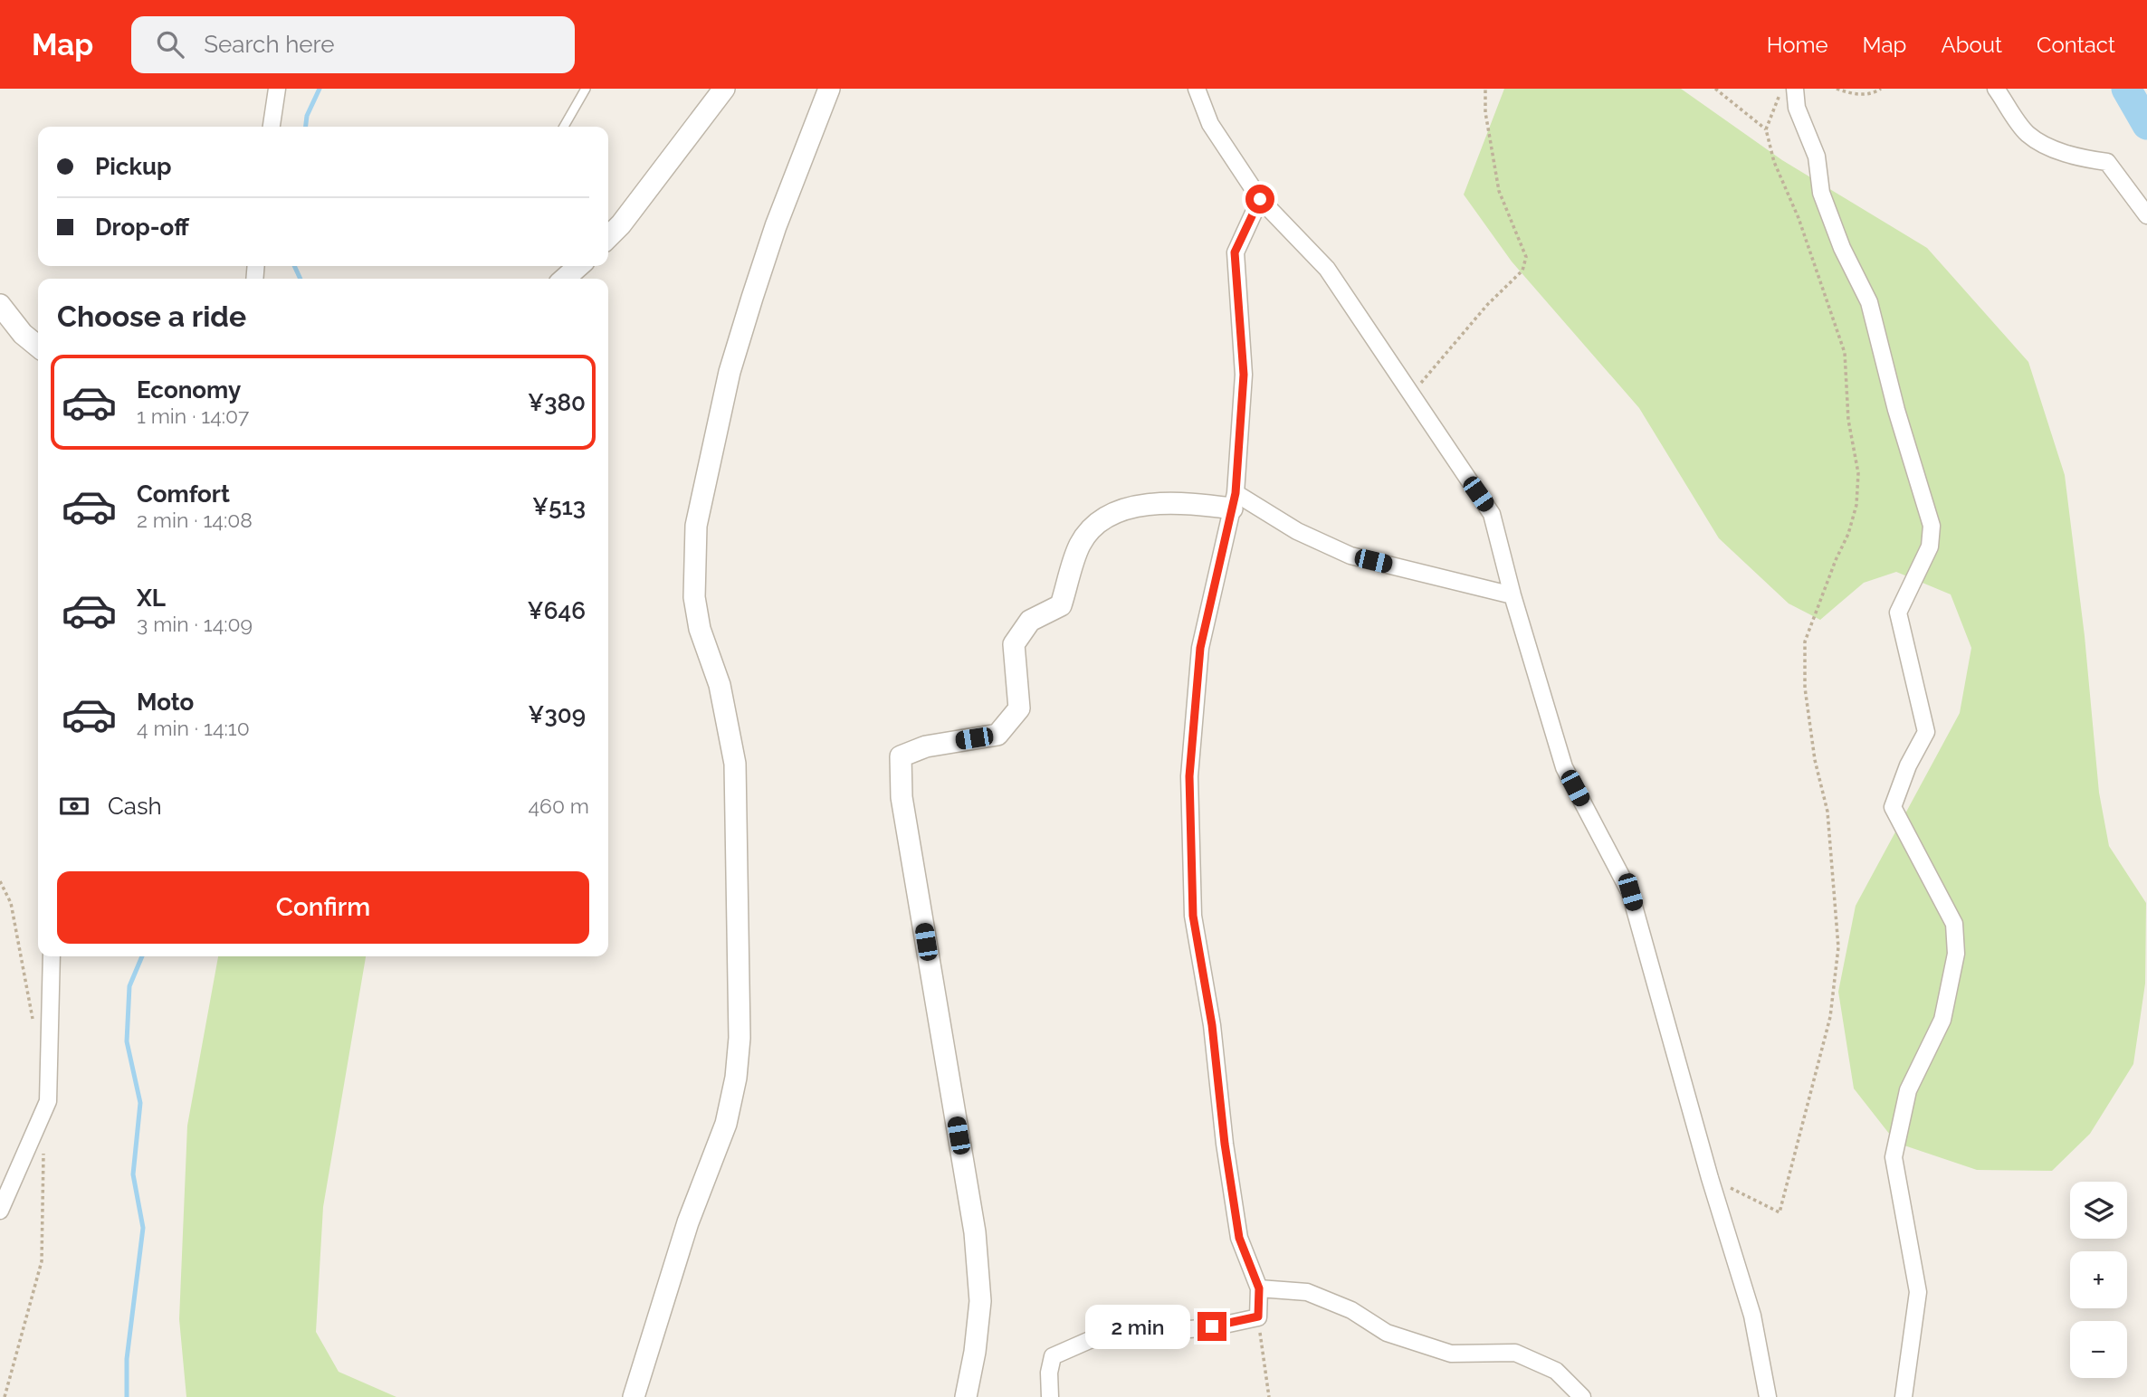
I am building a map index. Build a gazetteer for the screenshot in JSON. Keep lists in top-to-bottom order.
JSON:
{
  "page": {
    "header": "Map",
    "search": "Search here",
    "nav": [
      "Home",
      "Map",
      "About",
      "Contact"
    ],
    "banner": ["Pickup", "Drop-off"],
    "heading": "Choose a ride",
    "list": [
      {
        "name": "Economy",
        "note": "1 min · 14:07",
        "value": "¥380"
      },
      {
        "name": "Comfort",
        "note": "2 min · 14:08",
        "value": "¥513"
      },
      {
        "name": "XL",
        "note": "3 min · 14:09",
        "value": "¥646"
      },
      {
        "name": "Moto",
        "note": "4 min · 14:10",
        "value": "¥309"
      }
    ],
    "pay": ["Cash", "460 m"],
    "buttons": "Confirm",
    "map_buttons": ["+", "−"],
    "bubble": "2 min"
  }
}
